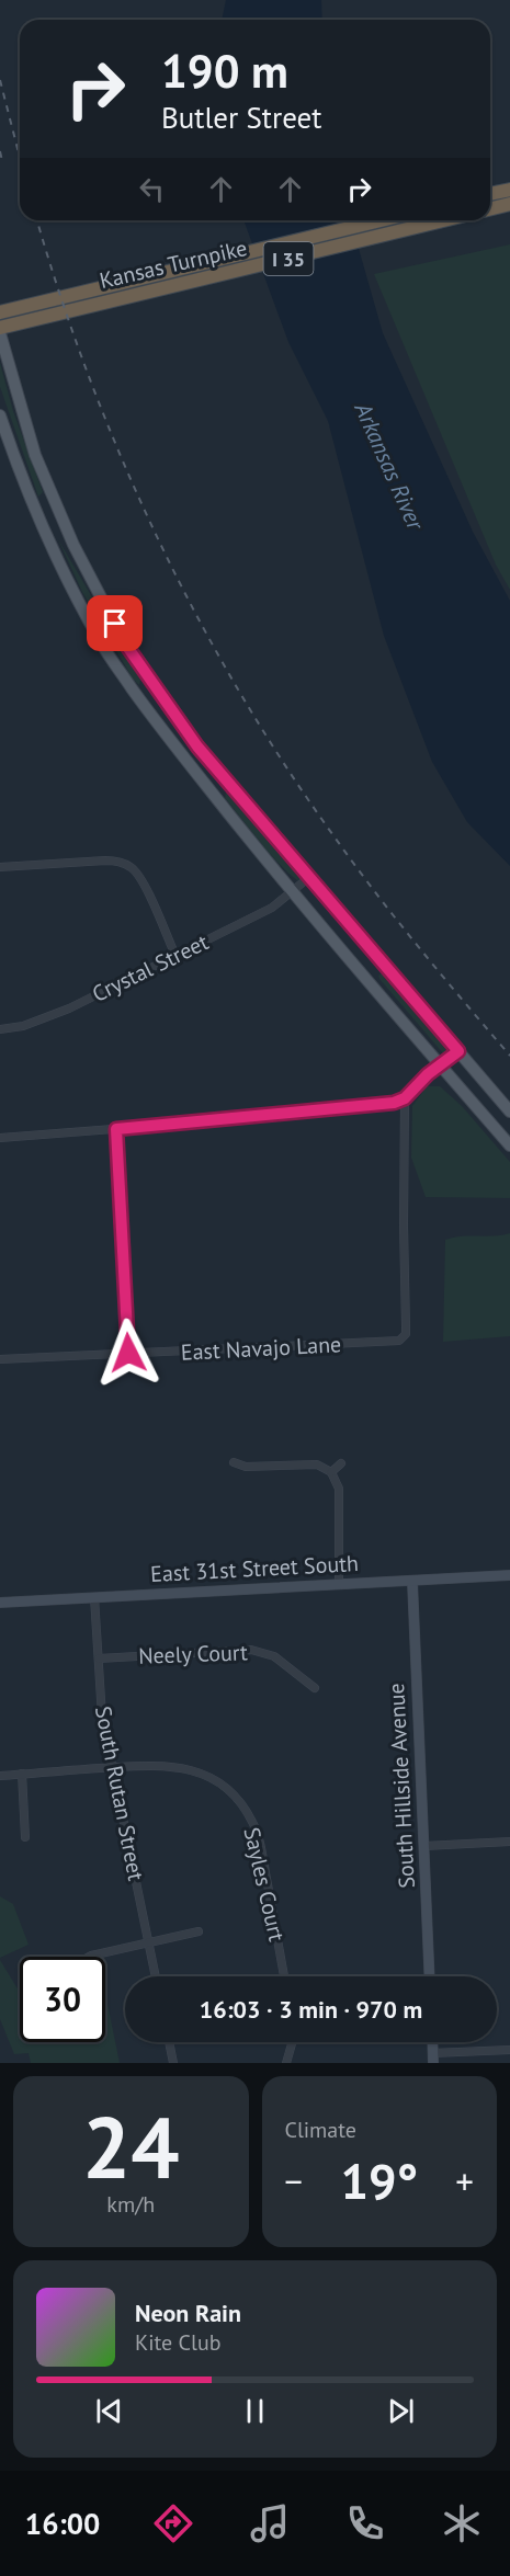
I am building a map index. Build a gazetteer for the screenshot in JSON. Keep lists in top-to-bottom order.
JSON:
{
  "streets": {
    "highway": ["I 35", "Kansas Turnpike"],
    "main road": ["East 31st Street South", "South Hillside Avenue"],
    "street": [
      "Crystal Street",
      "East Navajo Lane",
      "Neely Court",
      "South Rutan Street",
      "Sayles Court"
    ]
  },
  "crossings": [
    ["East 31st Street South", "South Hillside Avenue"],
    ["East 31st Street South", "South Rutan Street"],
    ["Neely Court", "South Rutan Street"],
    ["South Rutan Street", "Sayles Court"]
  ],
  "water": ["Arkansas River"],
  "page": {
    "turn": ["190 m", "Butler Street"],
    "limit": "30",
    "trip": "16:03 · 3 min · 970 m",
    "tile": [
      ["24", "km/h"],
      "Climate"
    ],
    "heat": ["−", "19°", "+"],
    "song": ["Neon Rain", "Kite Club"],
    "tabs": "16:00"
  }
}
